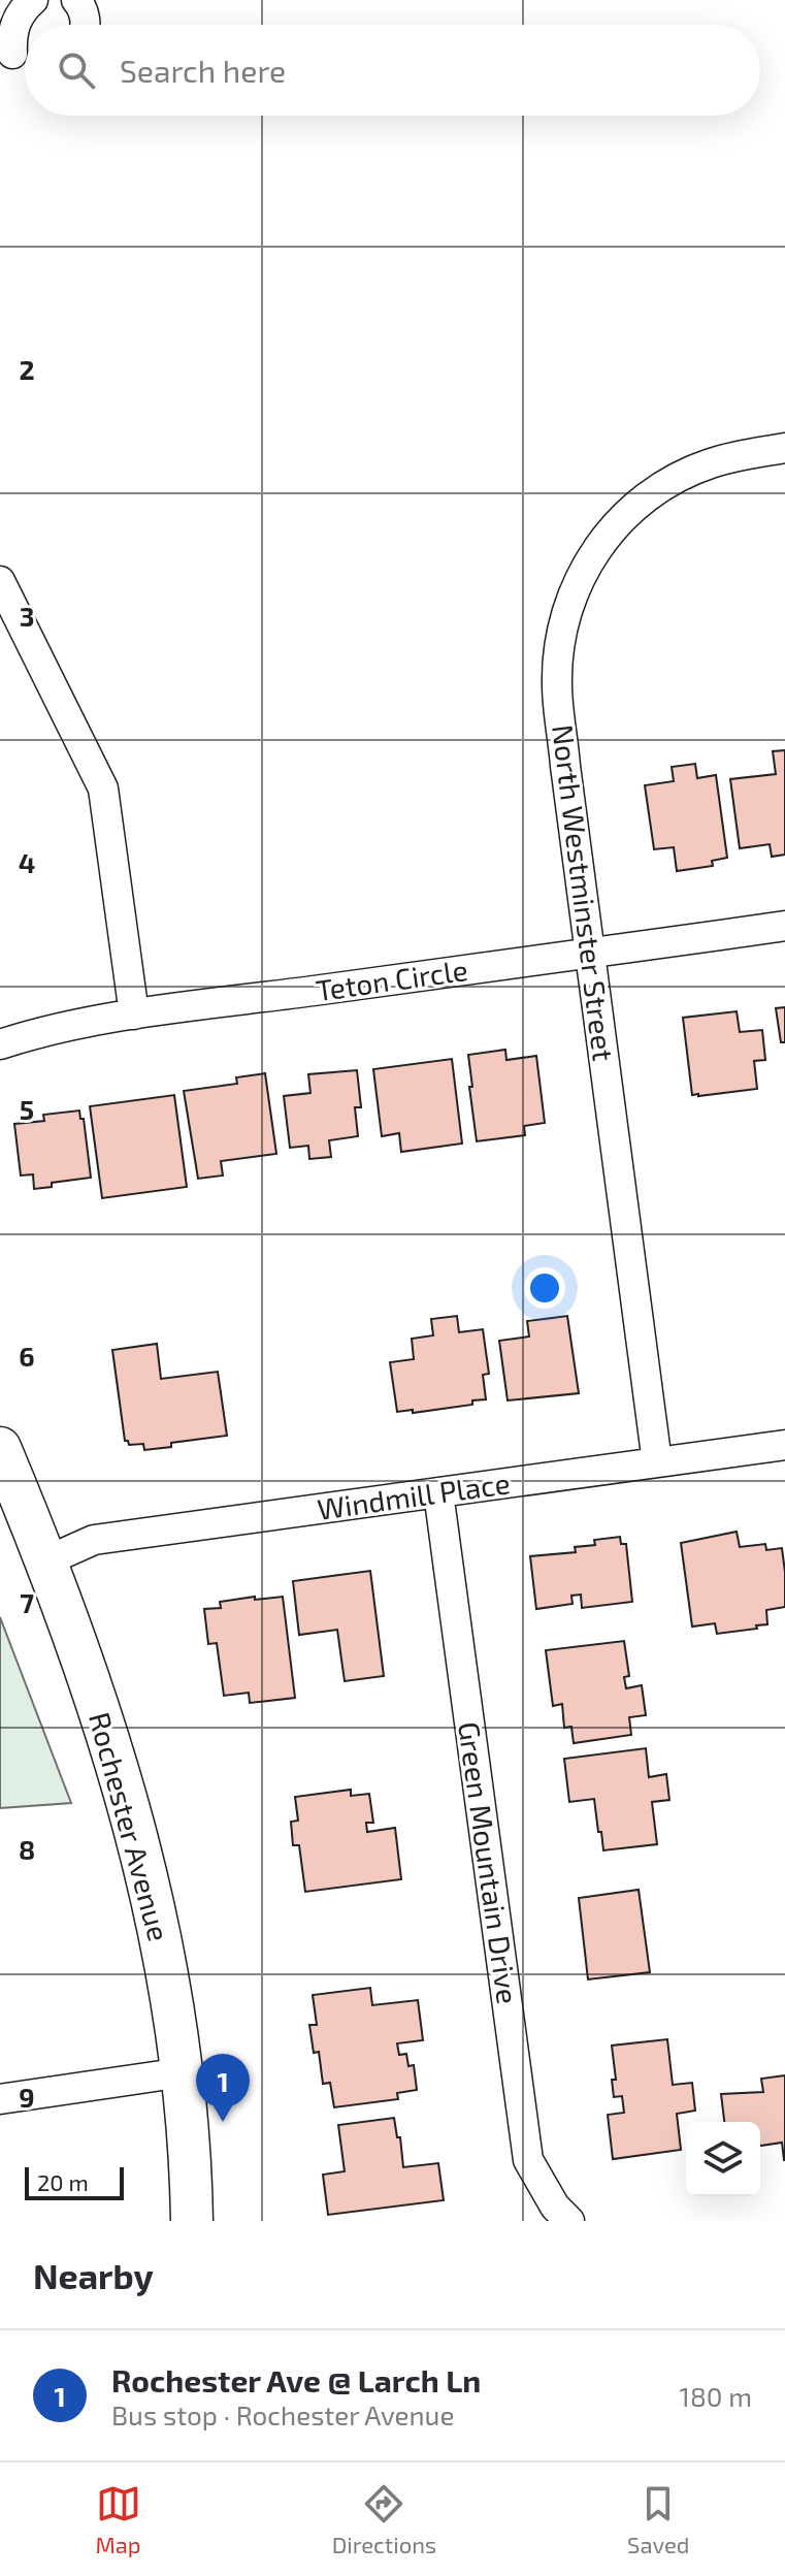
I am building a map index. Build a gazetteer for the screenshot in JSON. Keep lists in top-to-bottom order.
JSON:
{
  "streets": {
    "main road": ["Rochester Avenue"],
    "street": [
      "North Westminster Street",
      "Teton Circle",
      "Windmill Place",
      "Green Mountain Drive"
    ]
  },
  "crossings": [
    ["North Westminster Street", "Teton Circle"],
    ["North Westminster Street", "Windmill Place"],
    ["Windmill Place", "Rochester Avenue"],
    ["Windmill Place", "Green Mountain Drive"]
  ],
  "scale_bar": "20 m",
  "page": {
    "search": "Search here",
    "pins": "1",
    "scale": "20 m",
    "heading": "Nearby",
    "list": [
      {
        "mark": "1",
        "name": "Rochester Ave @ Larch Ln",
        "note": "Bus stop · Rochester Avenue",
        "value": "180 m"
      }
    ],
    "nav": ["Map", "Directions", "Saved"]
  },
  "grid": {
    "rows": [
      "2",
      "3",
      "4",
      "5",
      "6",
      "7",
      "8",
      "9"
    ]
  }
}
